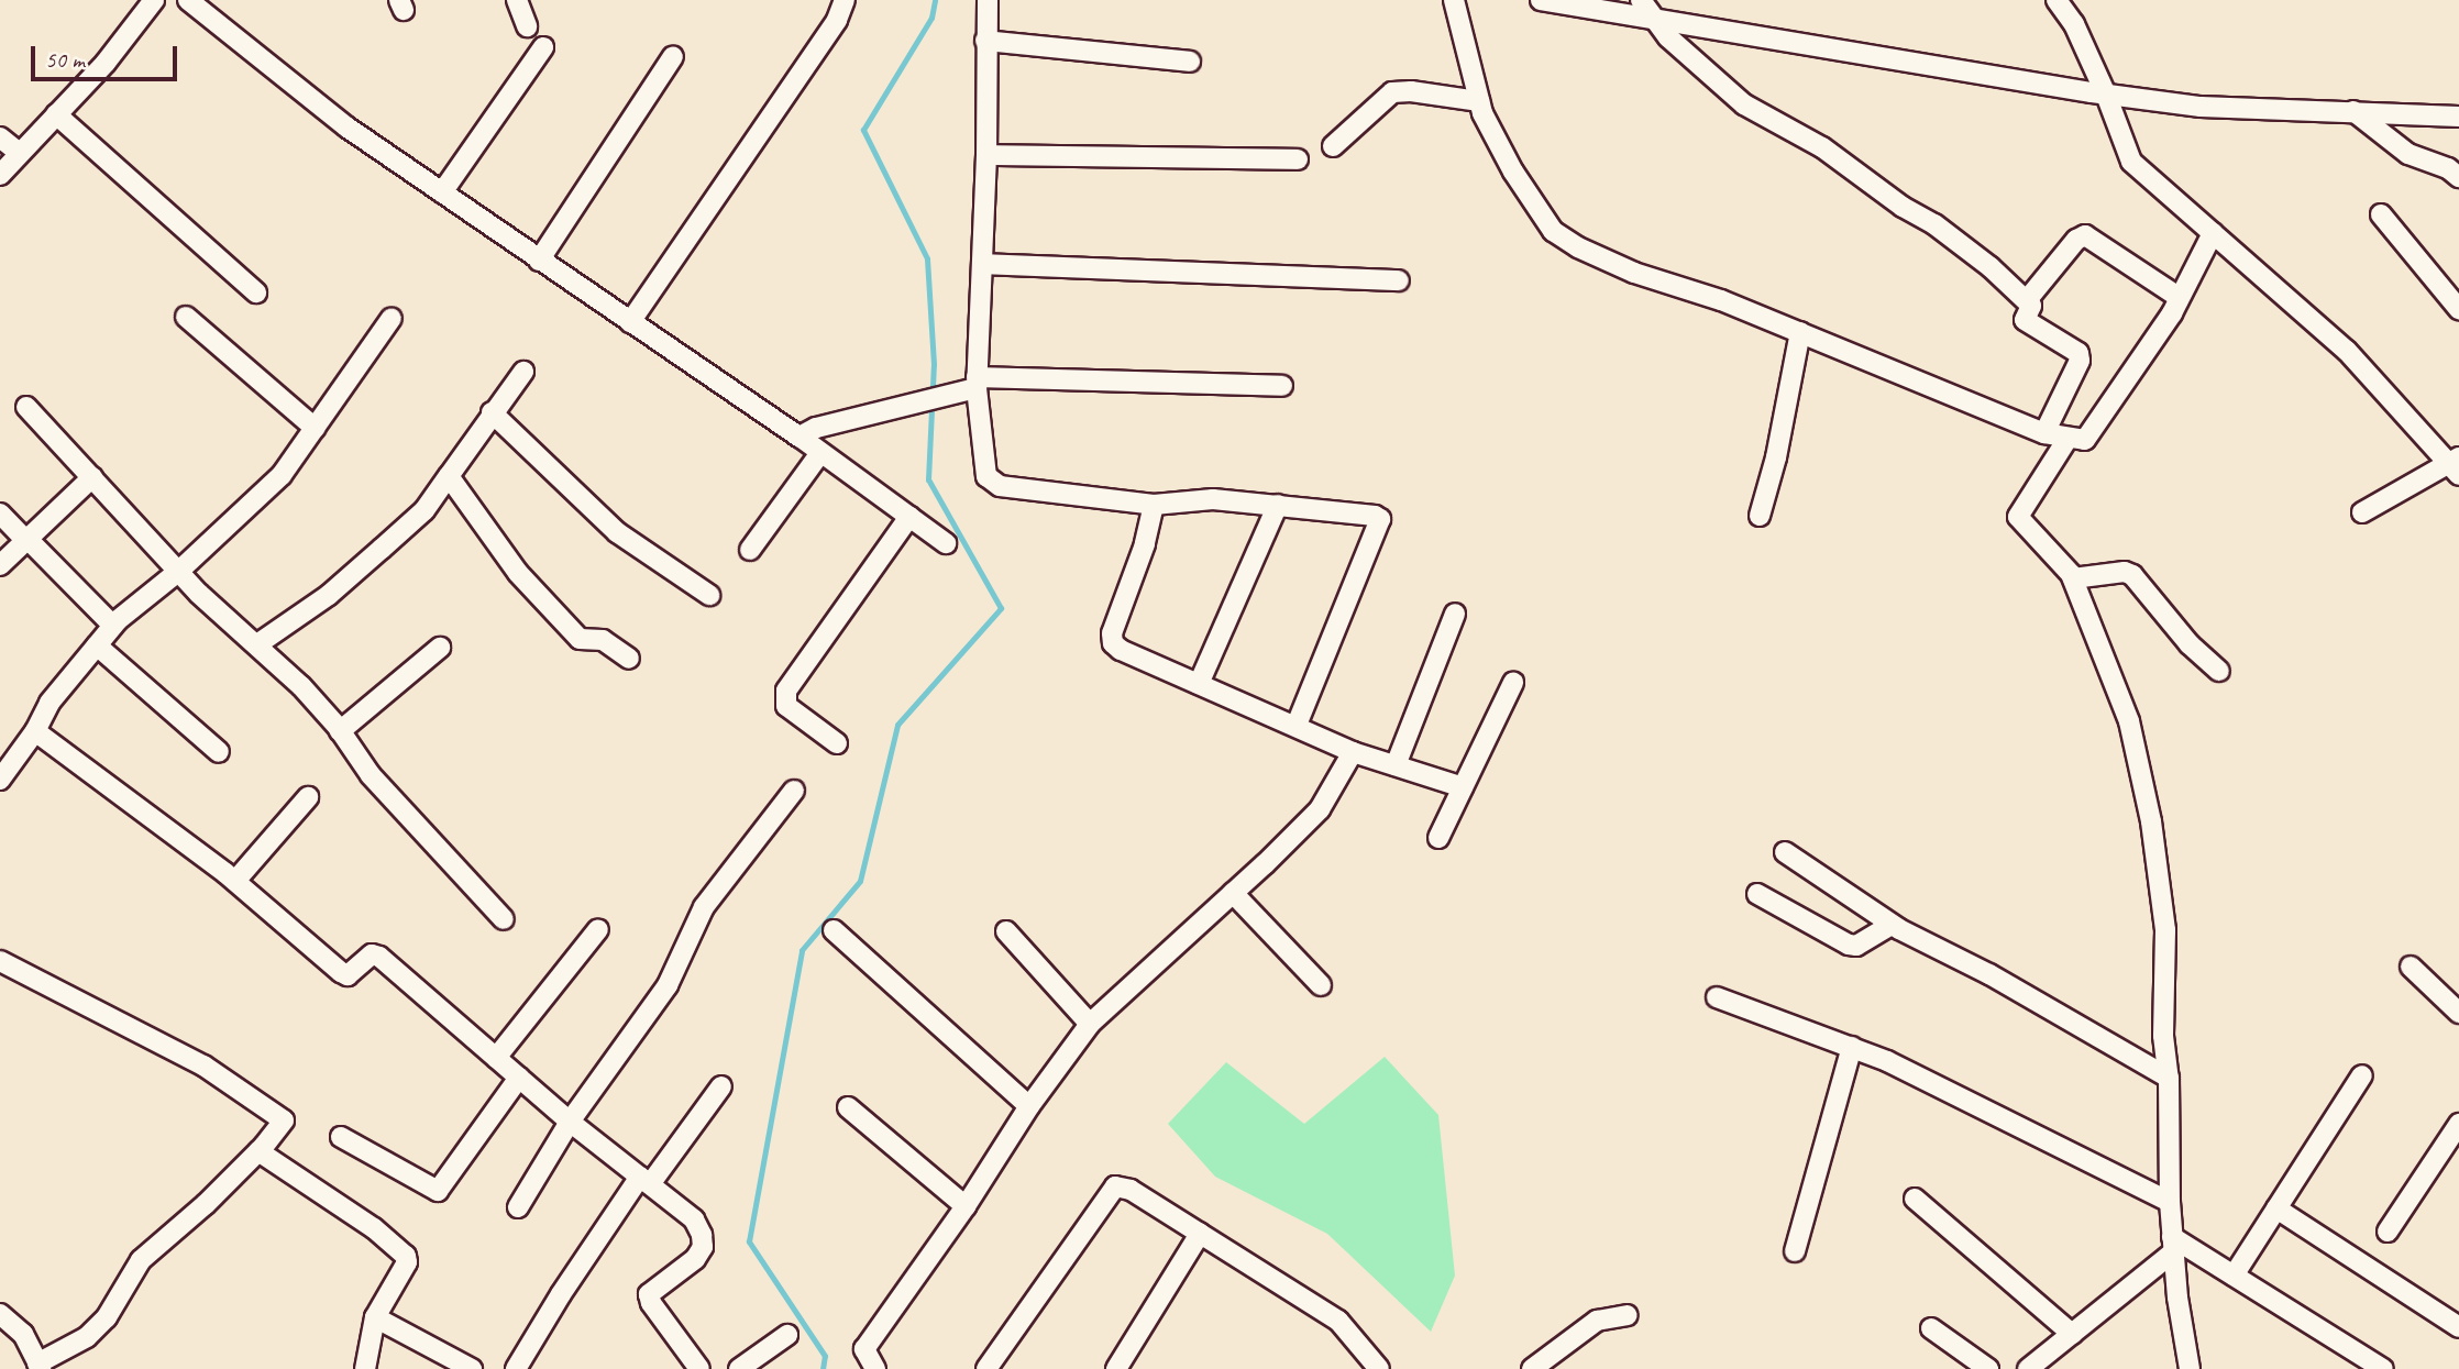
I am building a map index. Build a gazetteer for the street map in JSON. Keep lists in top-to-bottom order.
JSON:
{
  "scale_bar": "50 m"
}
